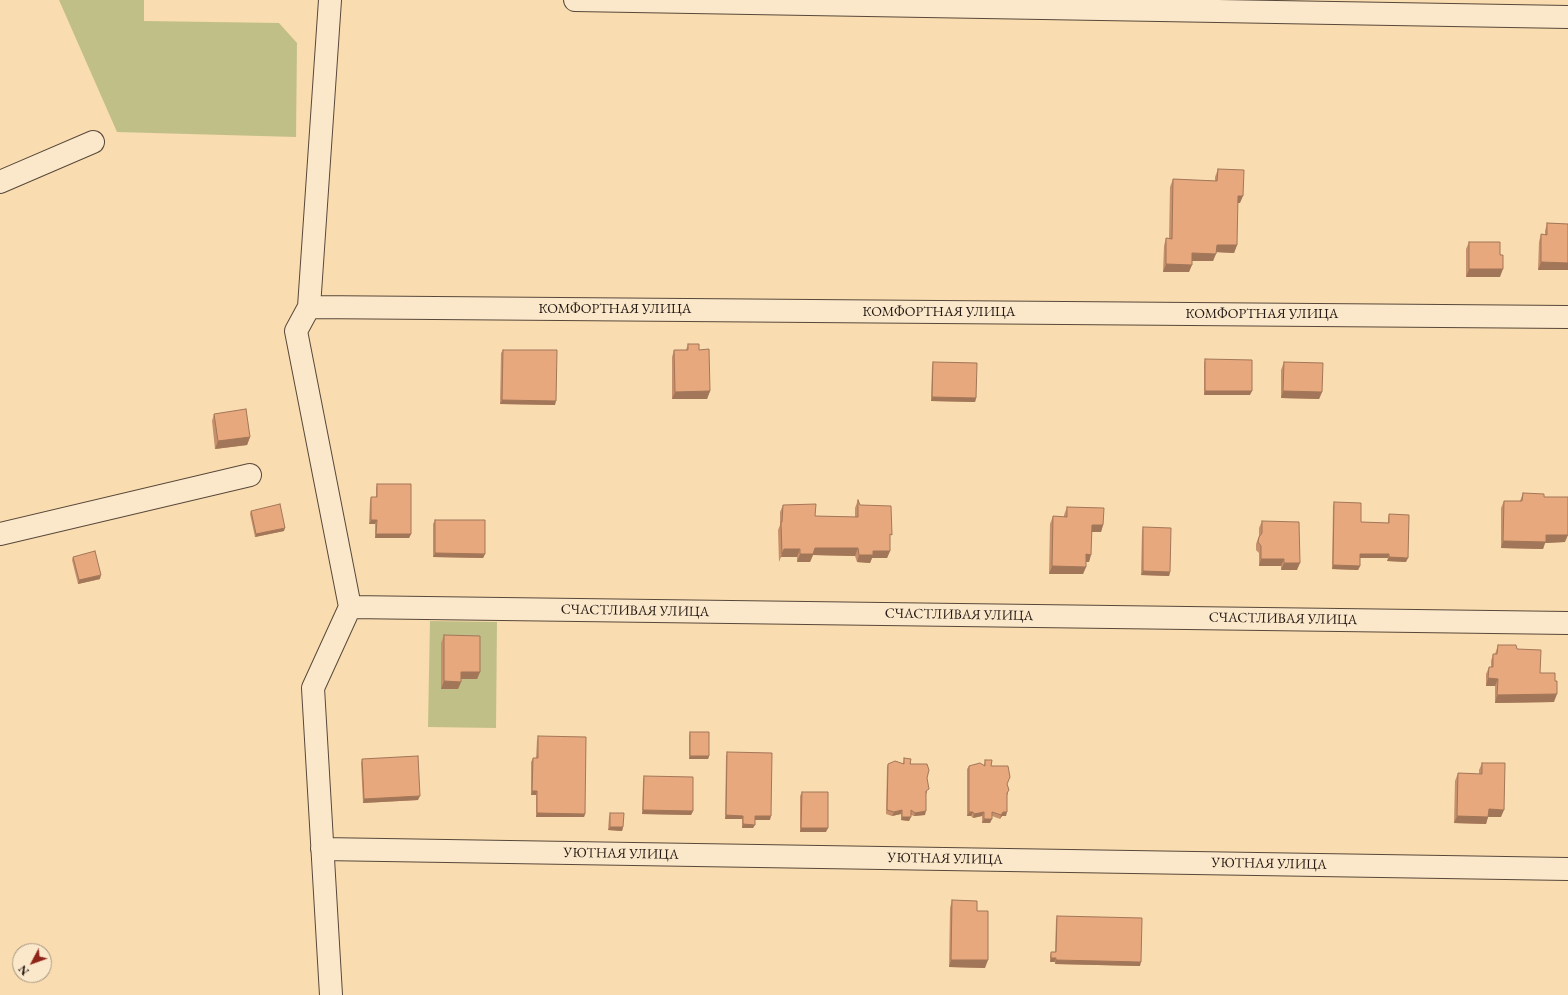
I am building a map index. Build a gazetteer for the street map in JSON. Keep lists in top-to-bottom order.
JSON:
{
  "streets": {
    "street": ["КОМФОРТНАЯ УЛИЦА", "СЧАСТЛИВАЯ УЛИЦА", "УЮТНАЯ УЛИЦА"]
  },
  "north": "bottom left"
}
